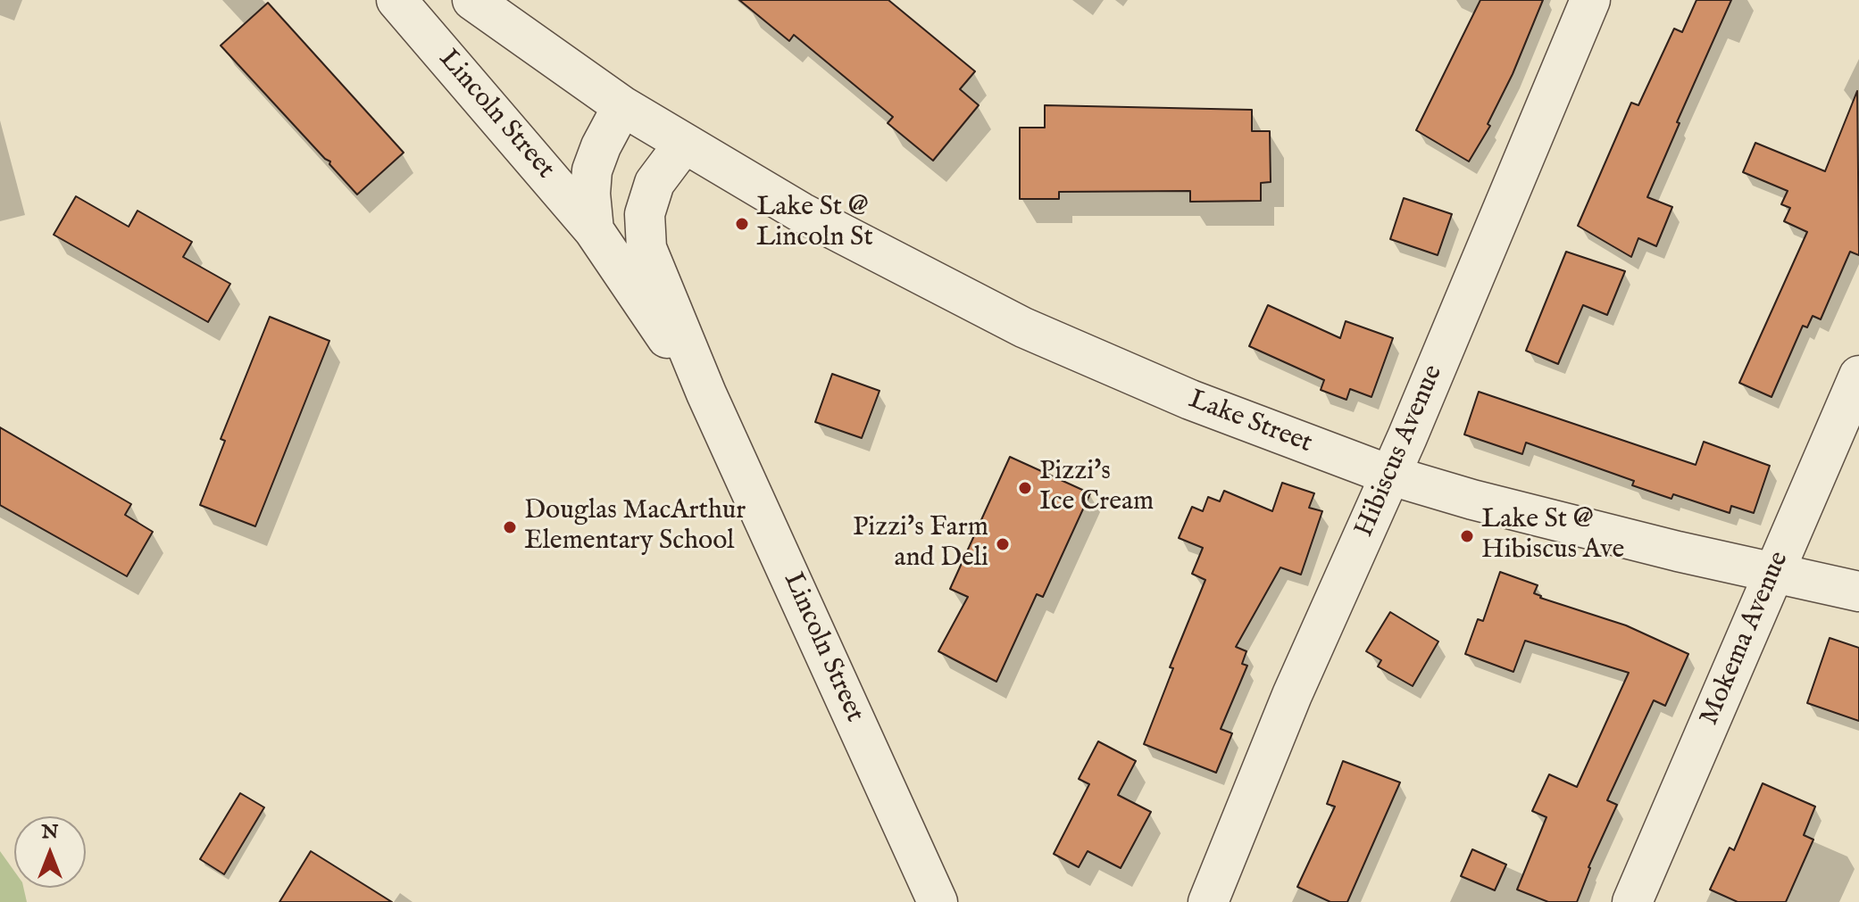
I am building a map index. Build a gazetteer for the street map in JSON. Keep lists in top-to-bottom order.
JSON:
{
  "streets": {
    "street": [
      "Lincoln Street",
      "Lake Street",
      "Hibiscus Avenue",
      "Mokema Avenue"
    ]
  },
  "crossings": [
    ["Lincoln Street", "Lake Street"],
    ["Lake Street", "Hibiscus Avenue"],
    ["Lake Street", "Mokema Avenue"]
  ],
  "places": [
    "Lake St @ Lincoln St",
    "Pizzi's Ice Cream",
    "Douglas MacArthur Elementary School",
    "Lake St @ Hibiscus Ave",
    "Pizzi's Farm and Deli"
  ],
  "north": "top"
}
